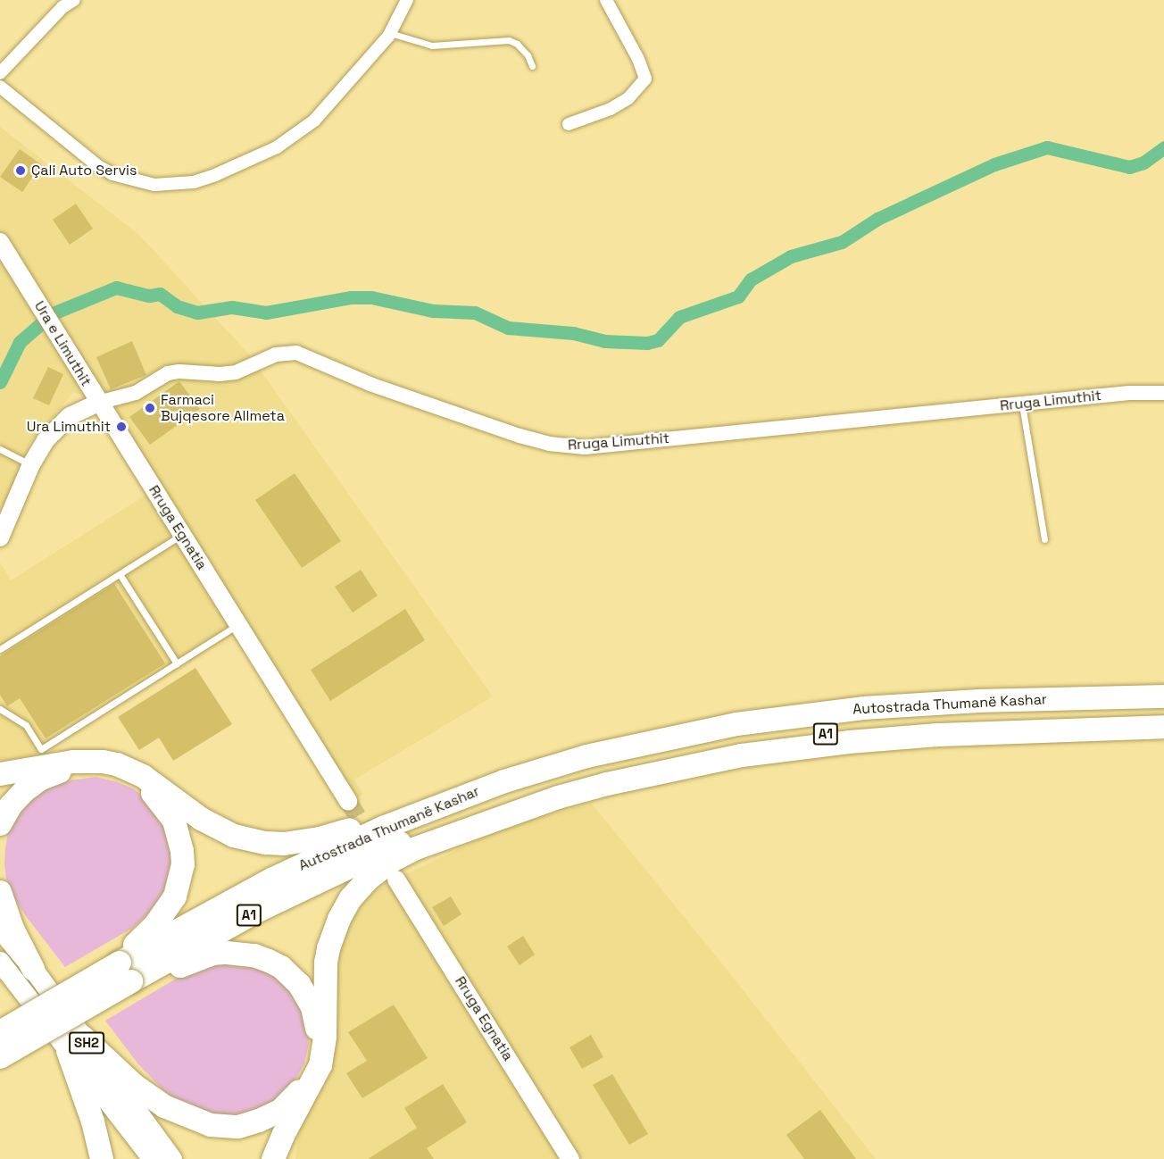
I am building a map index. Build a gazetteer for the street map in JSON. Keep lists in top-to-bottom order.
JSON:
{
  "streets": {
    "highway": ["Autostrada Thumanë Kashar", "A1", "SH2"],
    "main road": ["Ura e Limuthit", "Rruga Egnatia"],
    "street": ["Rruga Limuthit"]
  },
  "crossings": [
    ["Ura e Limuthit", "Rruga Limuthit"],
    ["Ura e Limuthit", "Rruga Egnatia"],
    ["Rruga Limuthit", "Rruga Egnatia"]
  ],
  "places": ["Çali Auto Servis", "Farmaci Bujqesore Allmeta", "Ura Limuthit"]
}
